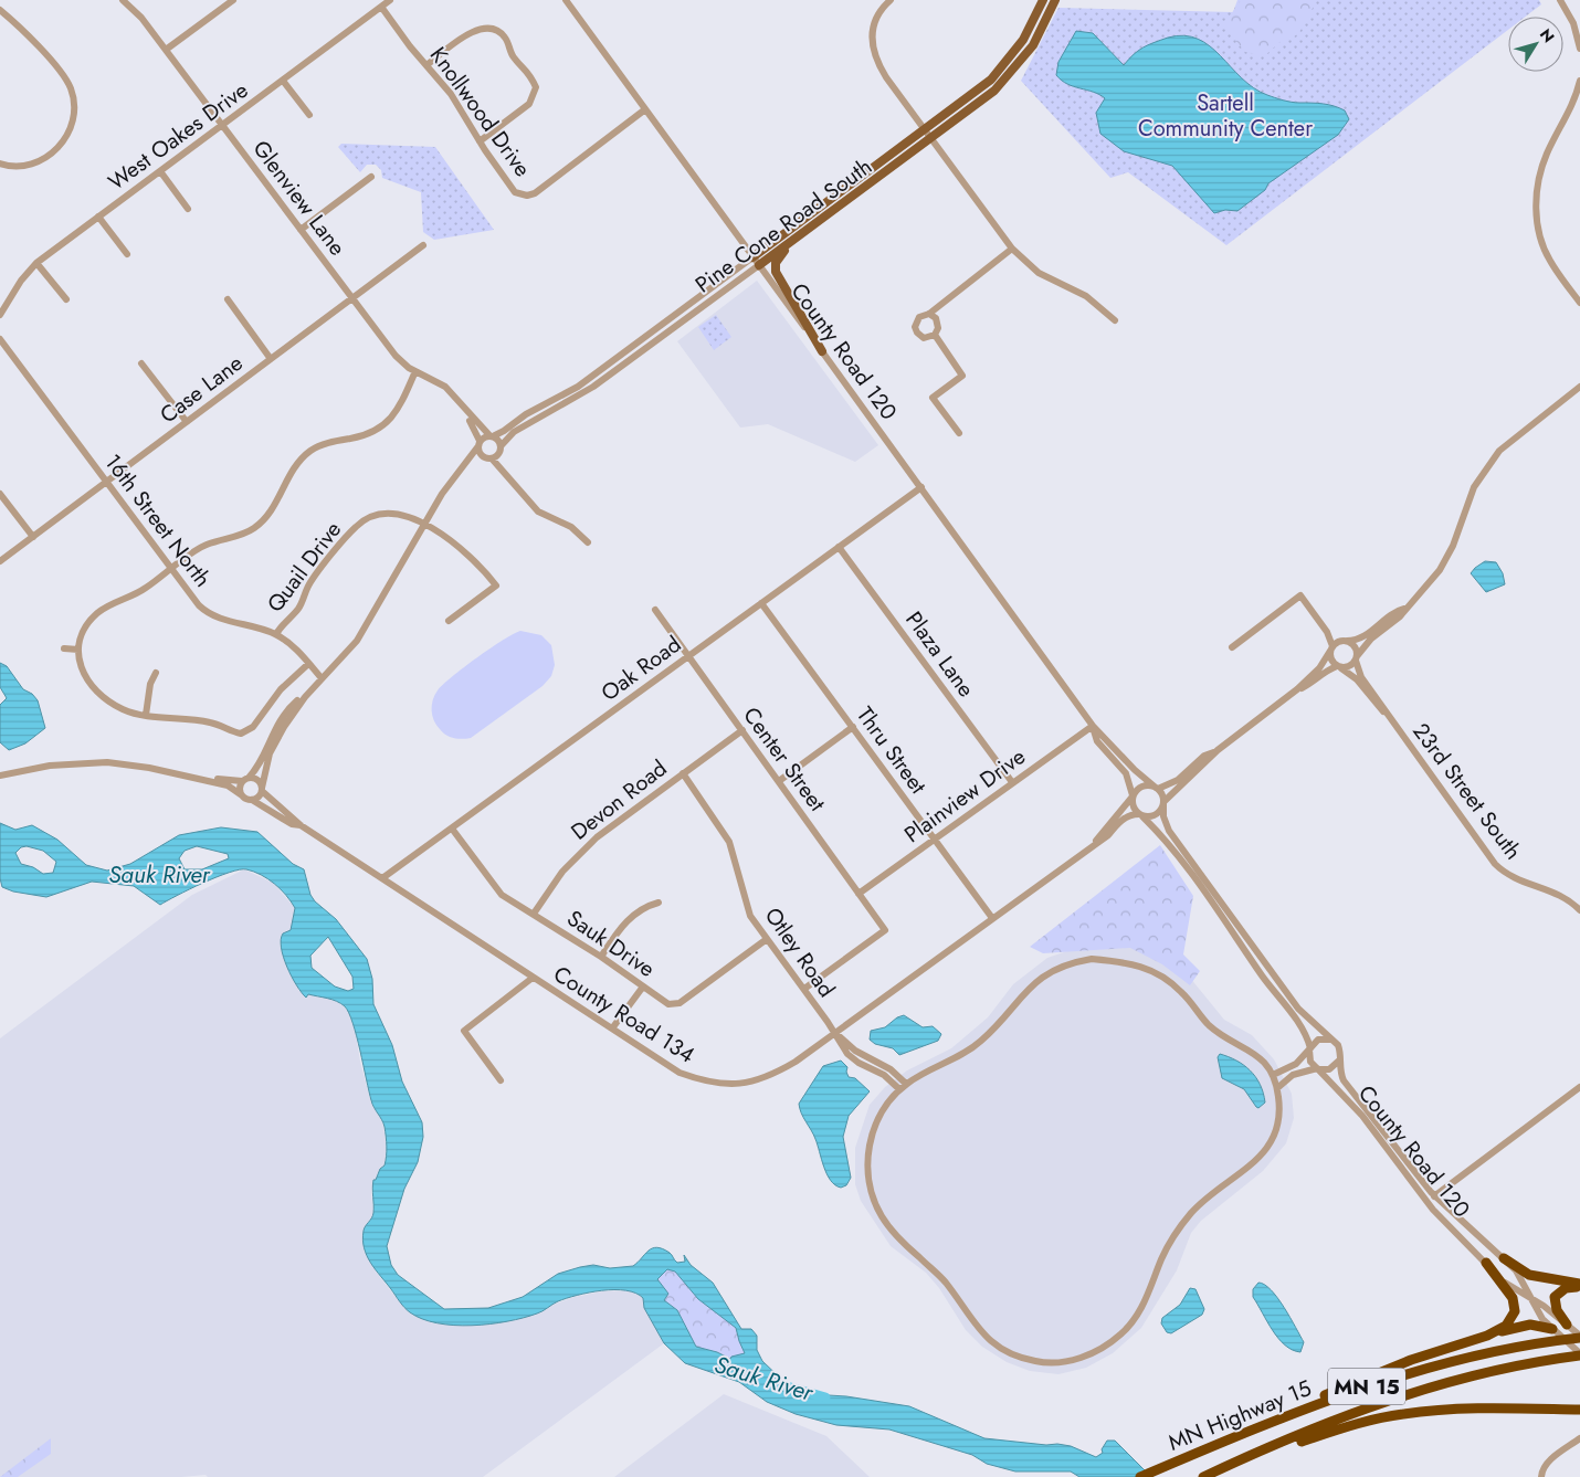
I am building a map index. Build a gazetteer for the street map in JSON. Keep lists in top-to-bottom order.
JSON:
{
  "streets": {
    "highway": ["MN 15", "MN Highway 15"],
    "main road": ["Pine Cone Road South"],
    "street": [
      "Knollwood Drive",
      "West Oakes Drive",
      "Glenview Lane",
      "County Road 120",
      "Case Lane",
      "16th Street North",
      "Quail Drive",
      "Plaza Lane",
      "Oak Road",
      "Thru Street",
      "Center Street",
      "23rd Street South",
      "Plainview Drive",
      "Devon Road",
      "Sauk Drive",
      "Otley Road",
      "County Road 134"
    ]
  },
  "crossings": [
    ["Knollwood Drive", "West Oakes Drive"],
    ["Knollwood Drive", "County Road 120"],
    ["West Oakes Drive", "Glenview Lane"],
    ["Glenview Lane", "Pine Cone Road South"],
    ["Glenview Lane", "Case Lane"],
    ["Pine Cone Road South", "County Road 120"],
    ["County Road 120", "Oak Road"],
    ["County Road 120", "Plainview Drive"],
    ["County Road 120", "County Road 134"],
    ["County Road 120", "MN Highway 15"],
    ["Case Lane", "16th Street North"],
    ["16th Street North", "Quail Drive"],
    ["Plaza Lane", "Oak Road"],
    ["Plaza Lane", "Plainview Drive"],
    ["Oak Road", "Thru Street"],
    ["Oak Road", "Center Street"],
    ["Oak Road", "Sauk Drive"],
    ["Oak Road", "County Road 134"],
    ["Thru Street", "Plainview Drive"],
    ["Thru Street", "County Road 134"],
    ["Center Street", "Plainview Drive"],
    ["Center Street", "Devon Road"],
    ["Center Street", "Otley Road"],
    ["Devon Road", "Sauk Drive"],
    ["Devon Road", "Otley Road"],
    ["Sauk Drive", "Otley Road"],
    ["Otley Road", "County Road 134"]
  ],
  "water": ["Sauk River"],
  "parks": ["Sartell Community Center"],
  "north": "top right"
}
